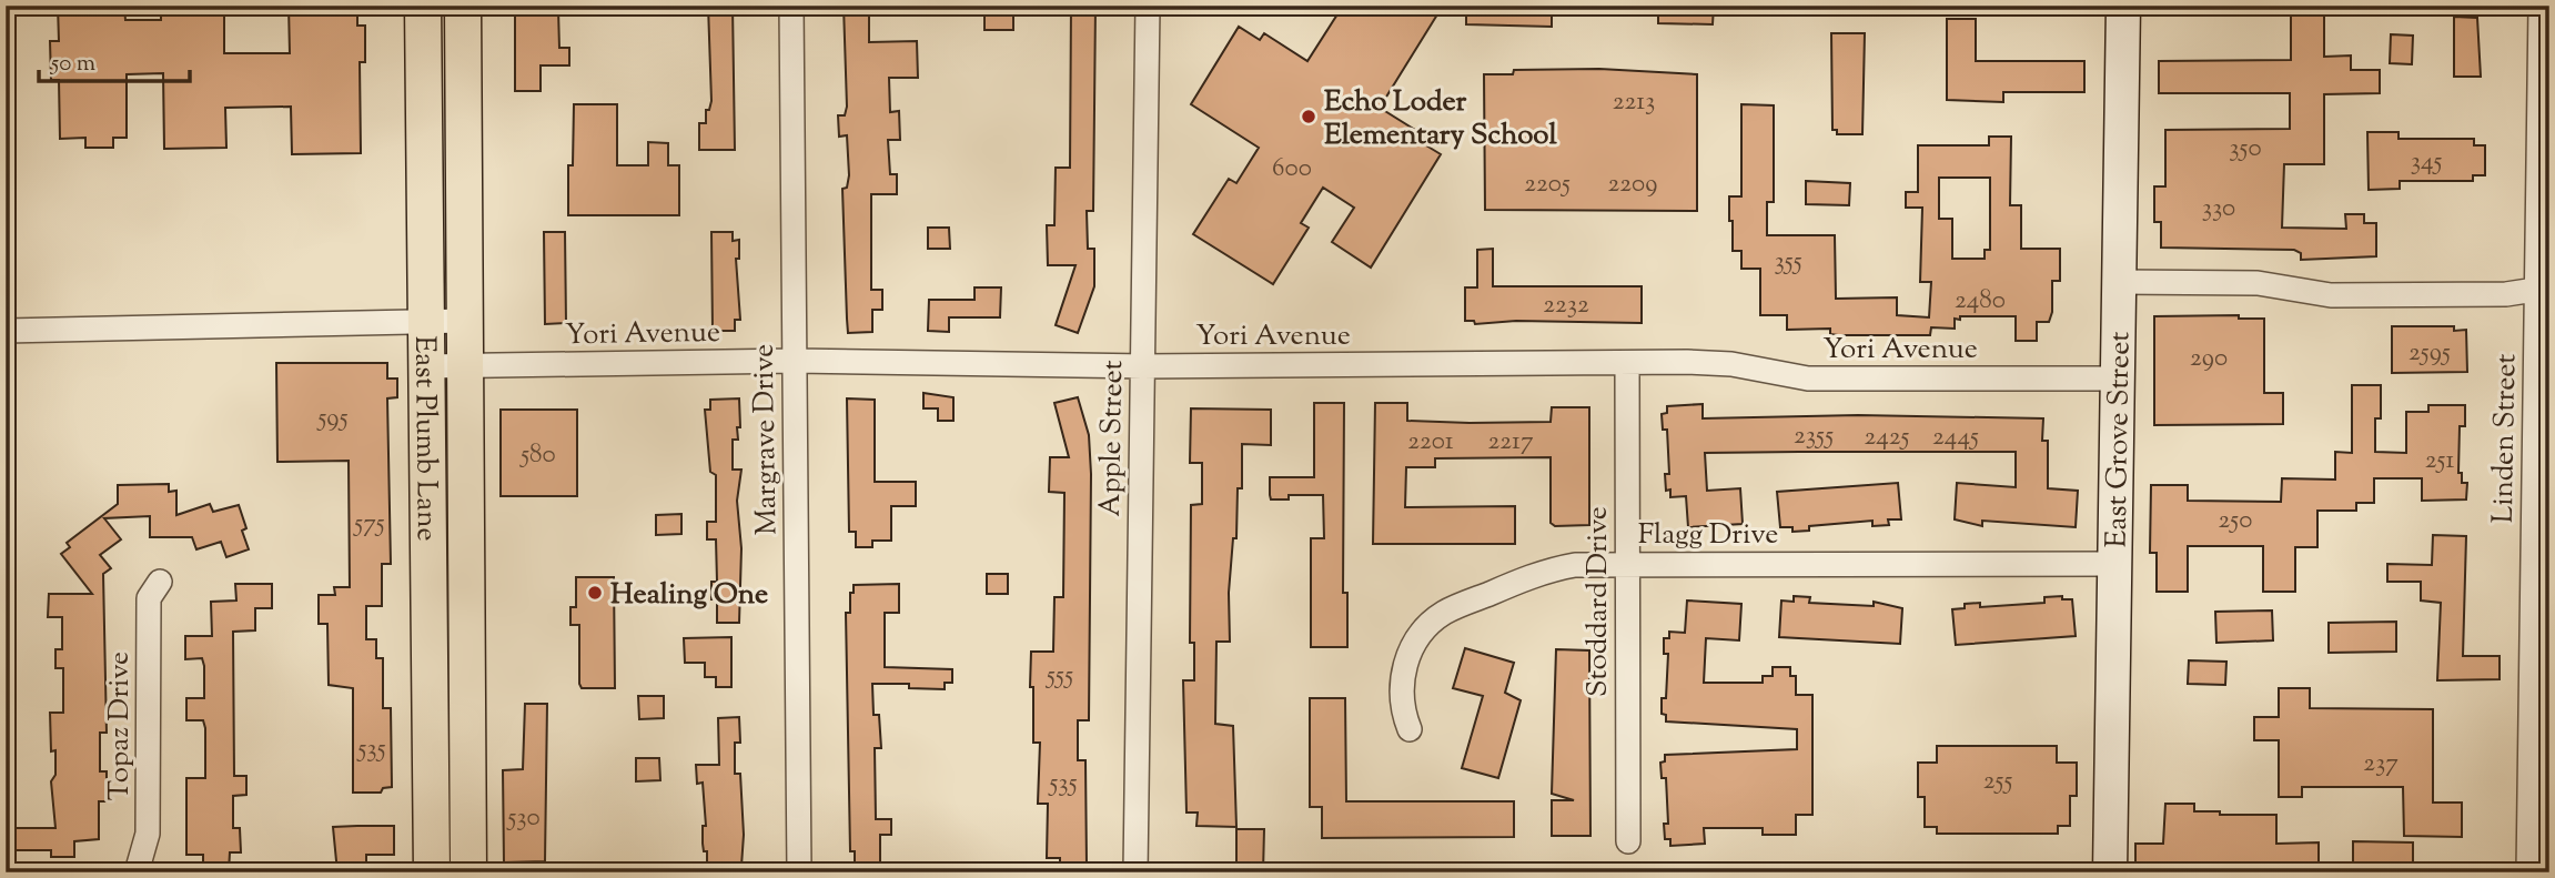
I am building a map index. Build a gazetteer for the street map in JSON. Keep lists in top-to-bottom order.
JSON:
{
  "streets": {
    "main road": ["East Plumb Lane"],
    "street": [
      "Yori Avenue",
      "Apple Street",
      "East Grove Street",
      "Linden Street",
      "Margrave Drive",
      "Flagg Drive",
      "Stoddard Drive",
      "Topaz Drive"
    ]
  },
  "crossings": [
    ["Yori Avenue", "East Plumb Lane"],
    ["Yori Avenue", "Apple Street"],
    ["Yori Avenue", "East Grove Street"],
    ["Yori Avenue", "Margrave Drive"],
    ["Yori Avenue", "Stoddard Drive"],
    ["East Grove Street", "Flagg Drive"],
    ["Flagg Drive", "Stoddard Drive"]
  ],
  "places": ["Echo Loder Elementary School", "Healing One"],
  "house_numbers": [
    "2213",
    "350",
    "345",
    "600",
    "2205",
    "2209",
    "330",
    "355",
    "2480",
    "2232",
    "2595",
    "290",
    "595",
    "2355",
    "2425",
    "2445",
    "2201",
    "2217",
    "580",
    "251",
    "250",
    "575",
    "555",
    "535",
    "237",
    "255",
    "535",
    "530"
  ],
  "scale_bar": "50 m"
}
